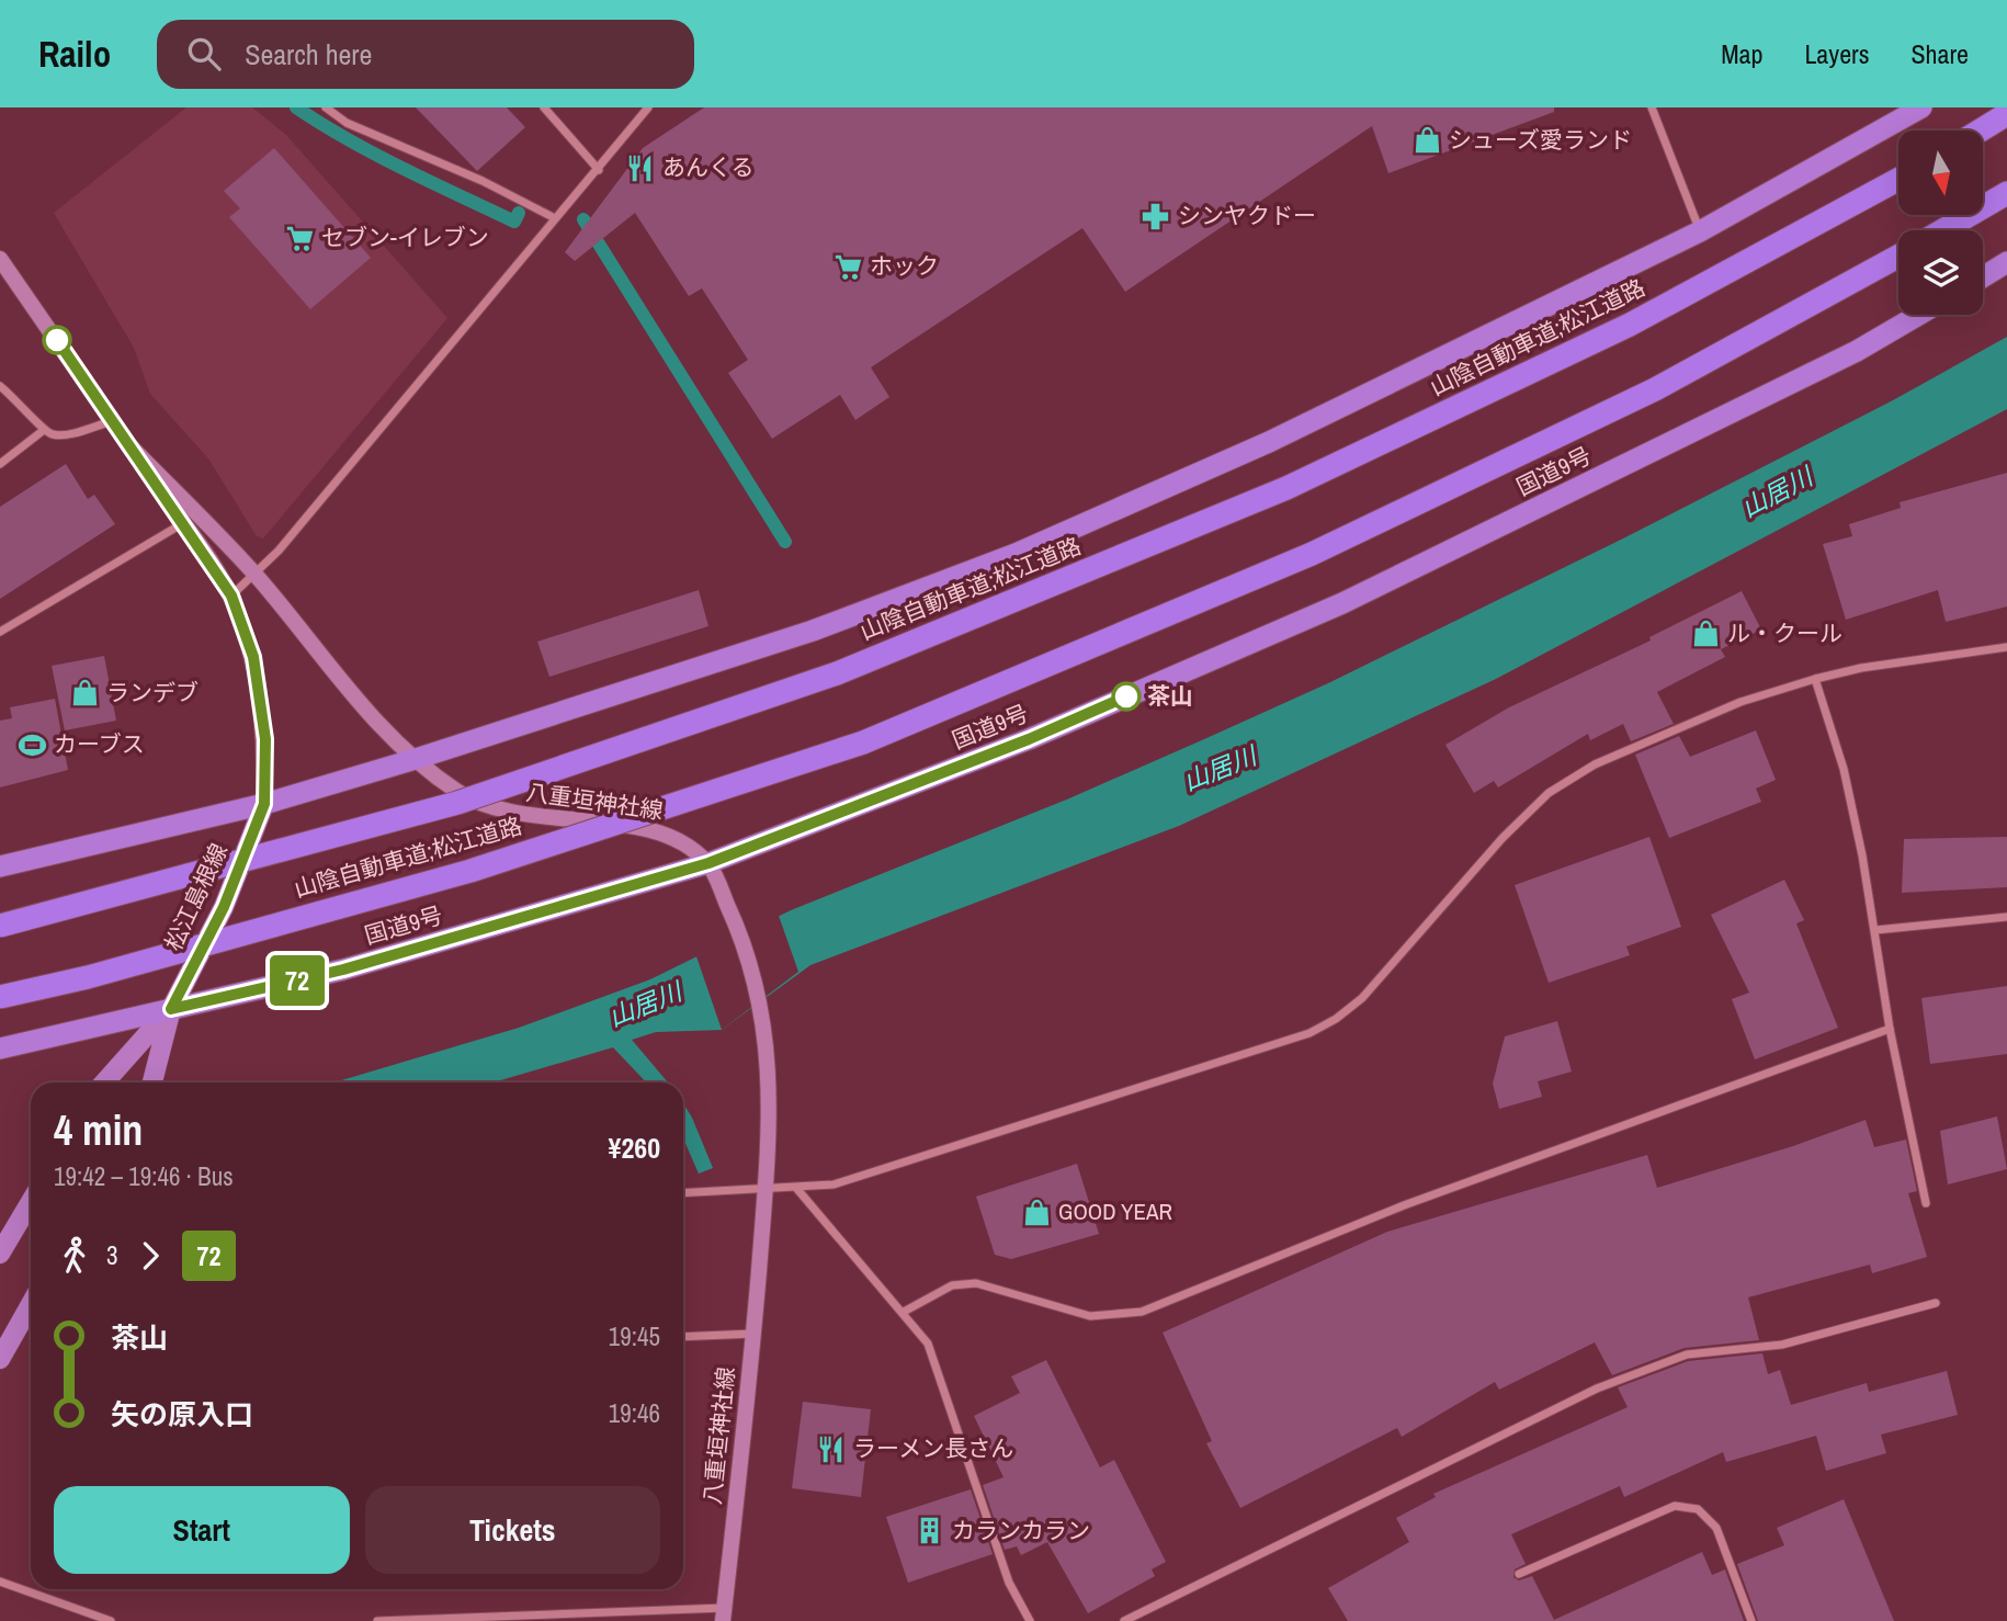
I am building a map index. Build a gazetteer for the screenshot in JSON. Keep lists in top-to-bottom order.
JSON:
{
  "streets": {
    "highway": ["山陰自動車道;松江道路", "国道9号"],
    "main road": ["八重垣神社線", "松江島根線"]
  },
  "crossings": [
    ["国道9号", "八重垣神社線"],
    ["国道9号", "松江島根線"],
    ["八重垣神社線", "松江島根線"]
  ],
  "water": ["山居川"],
  "places": {
    "shop": [
      "シューズ愛ランド",
      "ル・クール",
      "ランデブ",
      "GOOD YEAR"
    ],
    "restaurant": ["あんくる", "ラーメン長さん"],
    "pharmacy": ["シンヤクドー"],
    "supermarket": ["セブン-イレブン", "ホック"],
    "other": ["茶山"],
    "sports": ["カーブス"],
    "building": ["カランカラン"]
  },
  "lines": ["bus line 72"],
  "north": "bottom",
  "page": {
    "header": "Railo",
    "search": "Search here",
    "nav": ["Map", "Layers", "Share"],
    "on_map": "72",
    "heading": ["4 min", "19:42 – 19:46 · Bus", "¥260"],
    "legs": ["3", "72"],
    "list": [
      {
        "name": "茶山",
        "value": "19:45"
      },
      {
        "name": "矢の原入口",
        "value": "19:46"
      }
    ],
    "buttons": ["Start", "Tickets"]
  }
}
